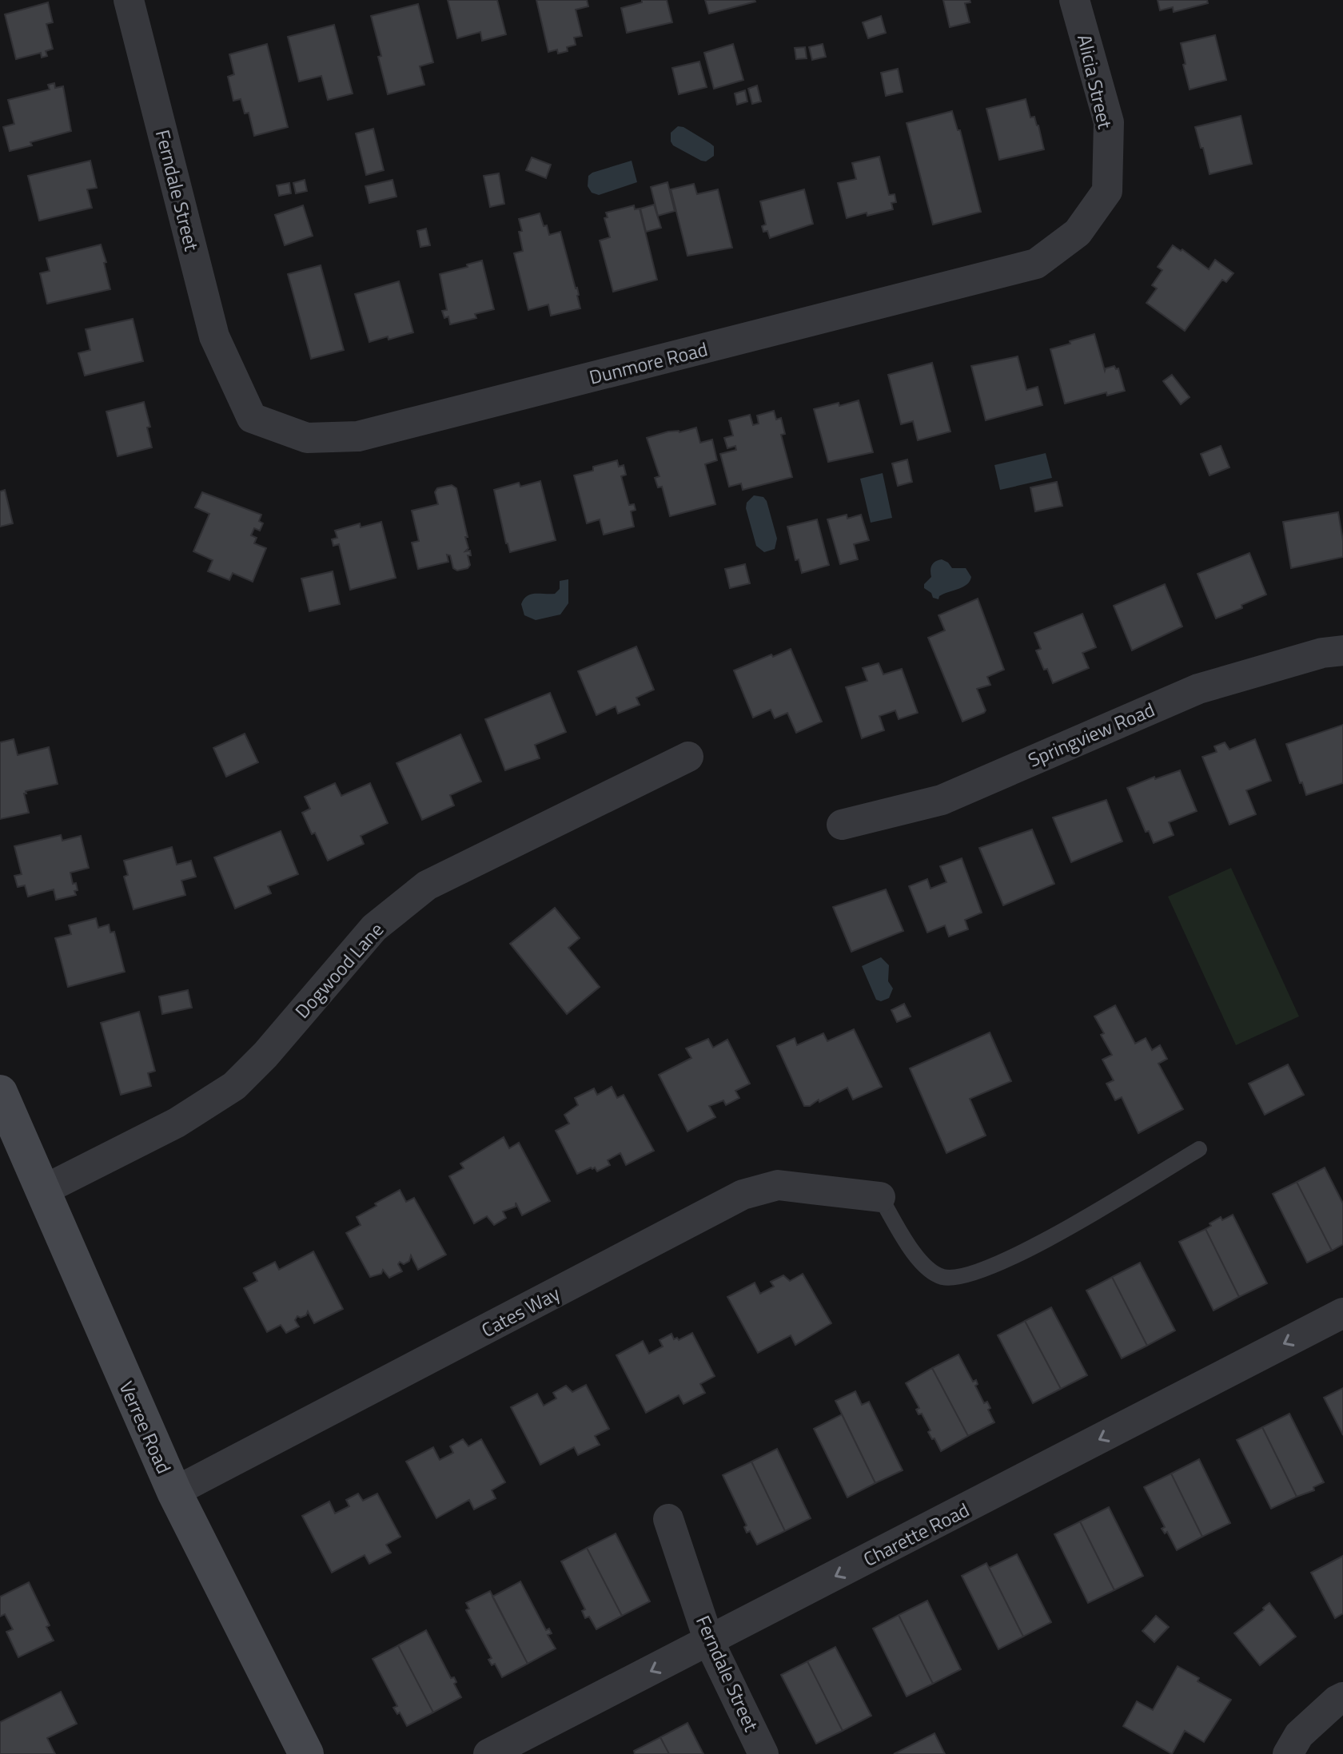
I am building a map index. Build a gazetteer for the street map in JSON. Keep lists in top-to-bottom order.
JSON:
{
  "streets": {
    "main road": ["Verree Road"],
    "street": [
      "Alicia Street",
      "Ferndale Street",
      "Dunmore Road",
      "Springview Road",
      "Dogwood Lane",
      "Cates Way",
      "Charette Road"
    ]
  },
  "crossings": [
    ["Alicia Street", "Dunmore Road"],
    ["Ferndale Street", "Dunmore Road"],
    ["Ferndale Street", "Charette Road"],
    ["Dogwood Lane", "Verree Road"],
    ["Cates Way", "Verree Road"]
  ],
  "one_way": ["Charette Road"]
}
